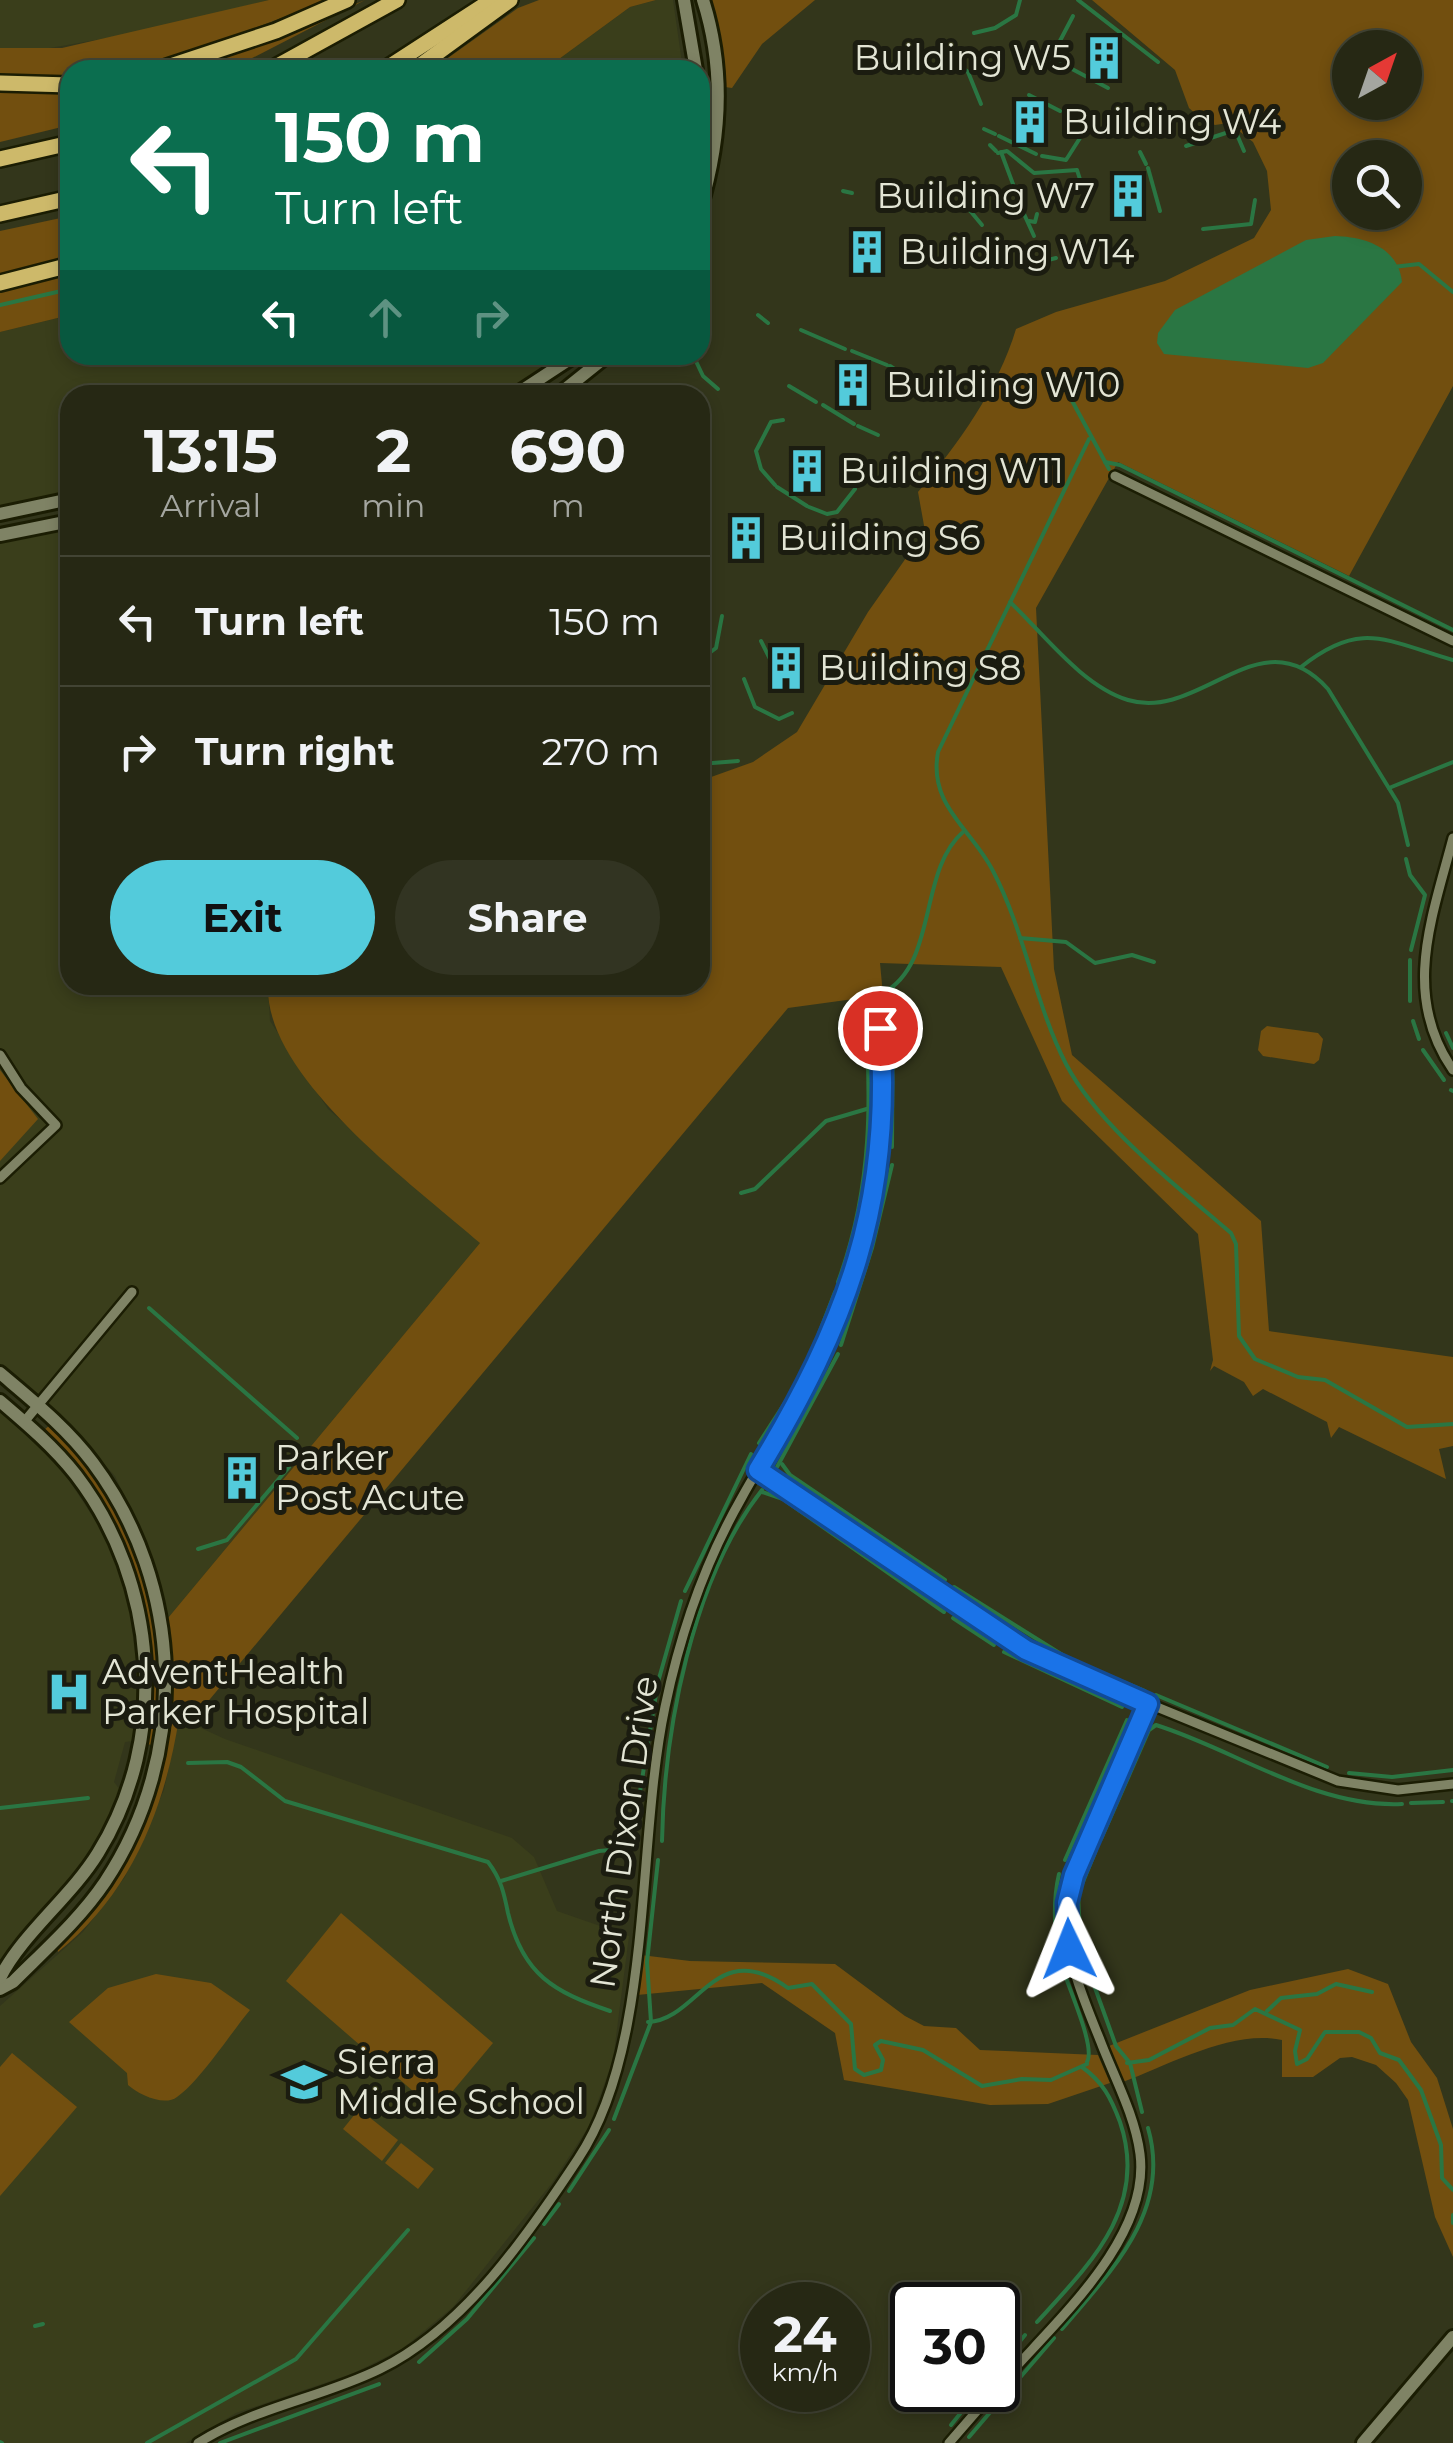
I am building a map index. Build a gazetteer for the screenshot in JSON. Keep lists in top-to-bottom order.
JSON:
{
  "streets": {
    "street": ["North Dixon Drive"]
  },
  "places": {
    "building": [
      "Building W5",
      "Building W4",
      "Building W7",
      "Building W14",
      "Building W10",
      "Building W11",
      "Building S6",
      "Building S8",
      "Parker Post Acute"
    ],
    "hospital": ["AdventHealth Parker Hospital"],
    "school or university": ["Sierra Middle School"]
  },
  "north": "top right",
  "page": {
    "turn": ["150 m", "Turn left"],
    "eta": [
      "13:15",
      "Arrival",
      "2",
      "min",
      "690",
      "m"
    ],
    "list": [
      {
        "name": "Turn left",
        "value": "150 m"
      },
      {
        "name": "Turn right",
        "value": "270 m"
      }
    ],
    "buttons": ["Exit", "Share"],
    "speed": "24 km/h",
    "limit": "30"
  }
}
